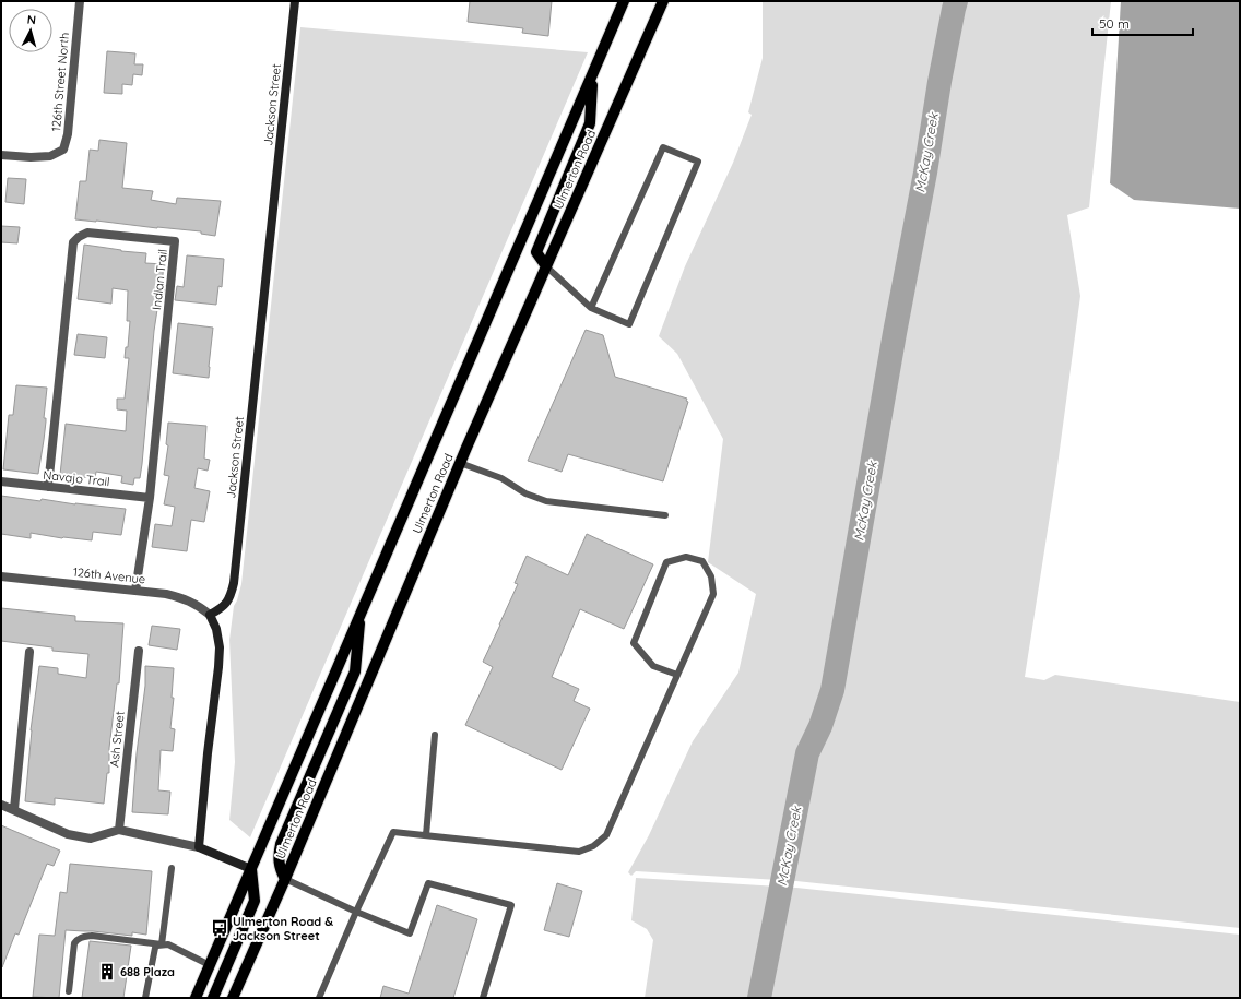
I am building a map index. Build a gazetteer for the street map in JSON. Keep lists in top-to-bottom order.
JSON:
{
  "streets": {
    "main road": ["Ulmerton Road"],
    "street": [
      "126th Street North",
      "Jackson Street",
      "Indian Trail",
      "Navajo Trail",
      "126th Avenue",
      "Ash Street"
    ]
  },
  "crossings": [
    ["Jackson Street", "126th Avenue"],
    ["Indian Trail", "Navajo Trail"],
    ["Indian Trail", "126th Avenue"]
  ],
  "water": ["McKay Creek"],
  "places": {
    "bus stop": ["Ulmerton Road & Jackson Street"],
    "building": ["688 Plaza"]
  },
  "scale_bar": "50 m",
  "north": "top"
}
